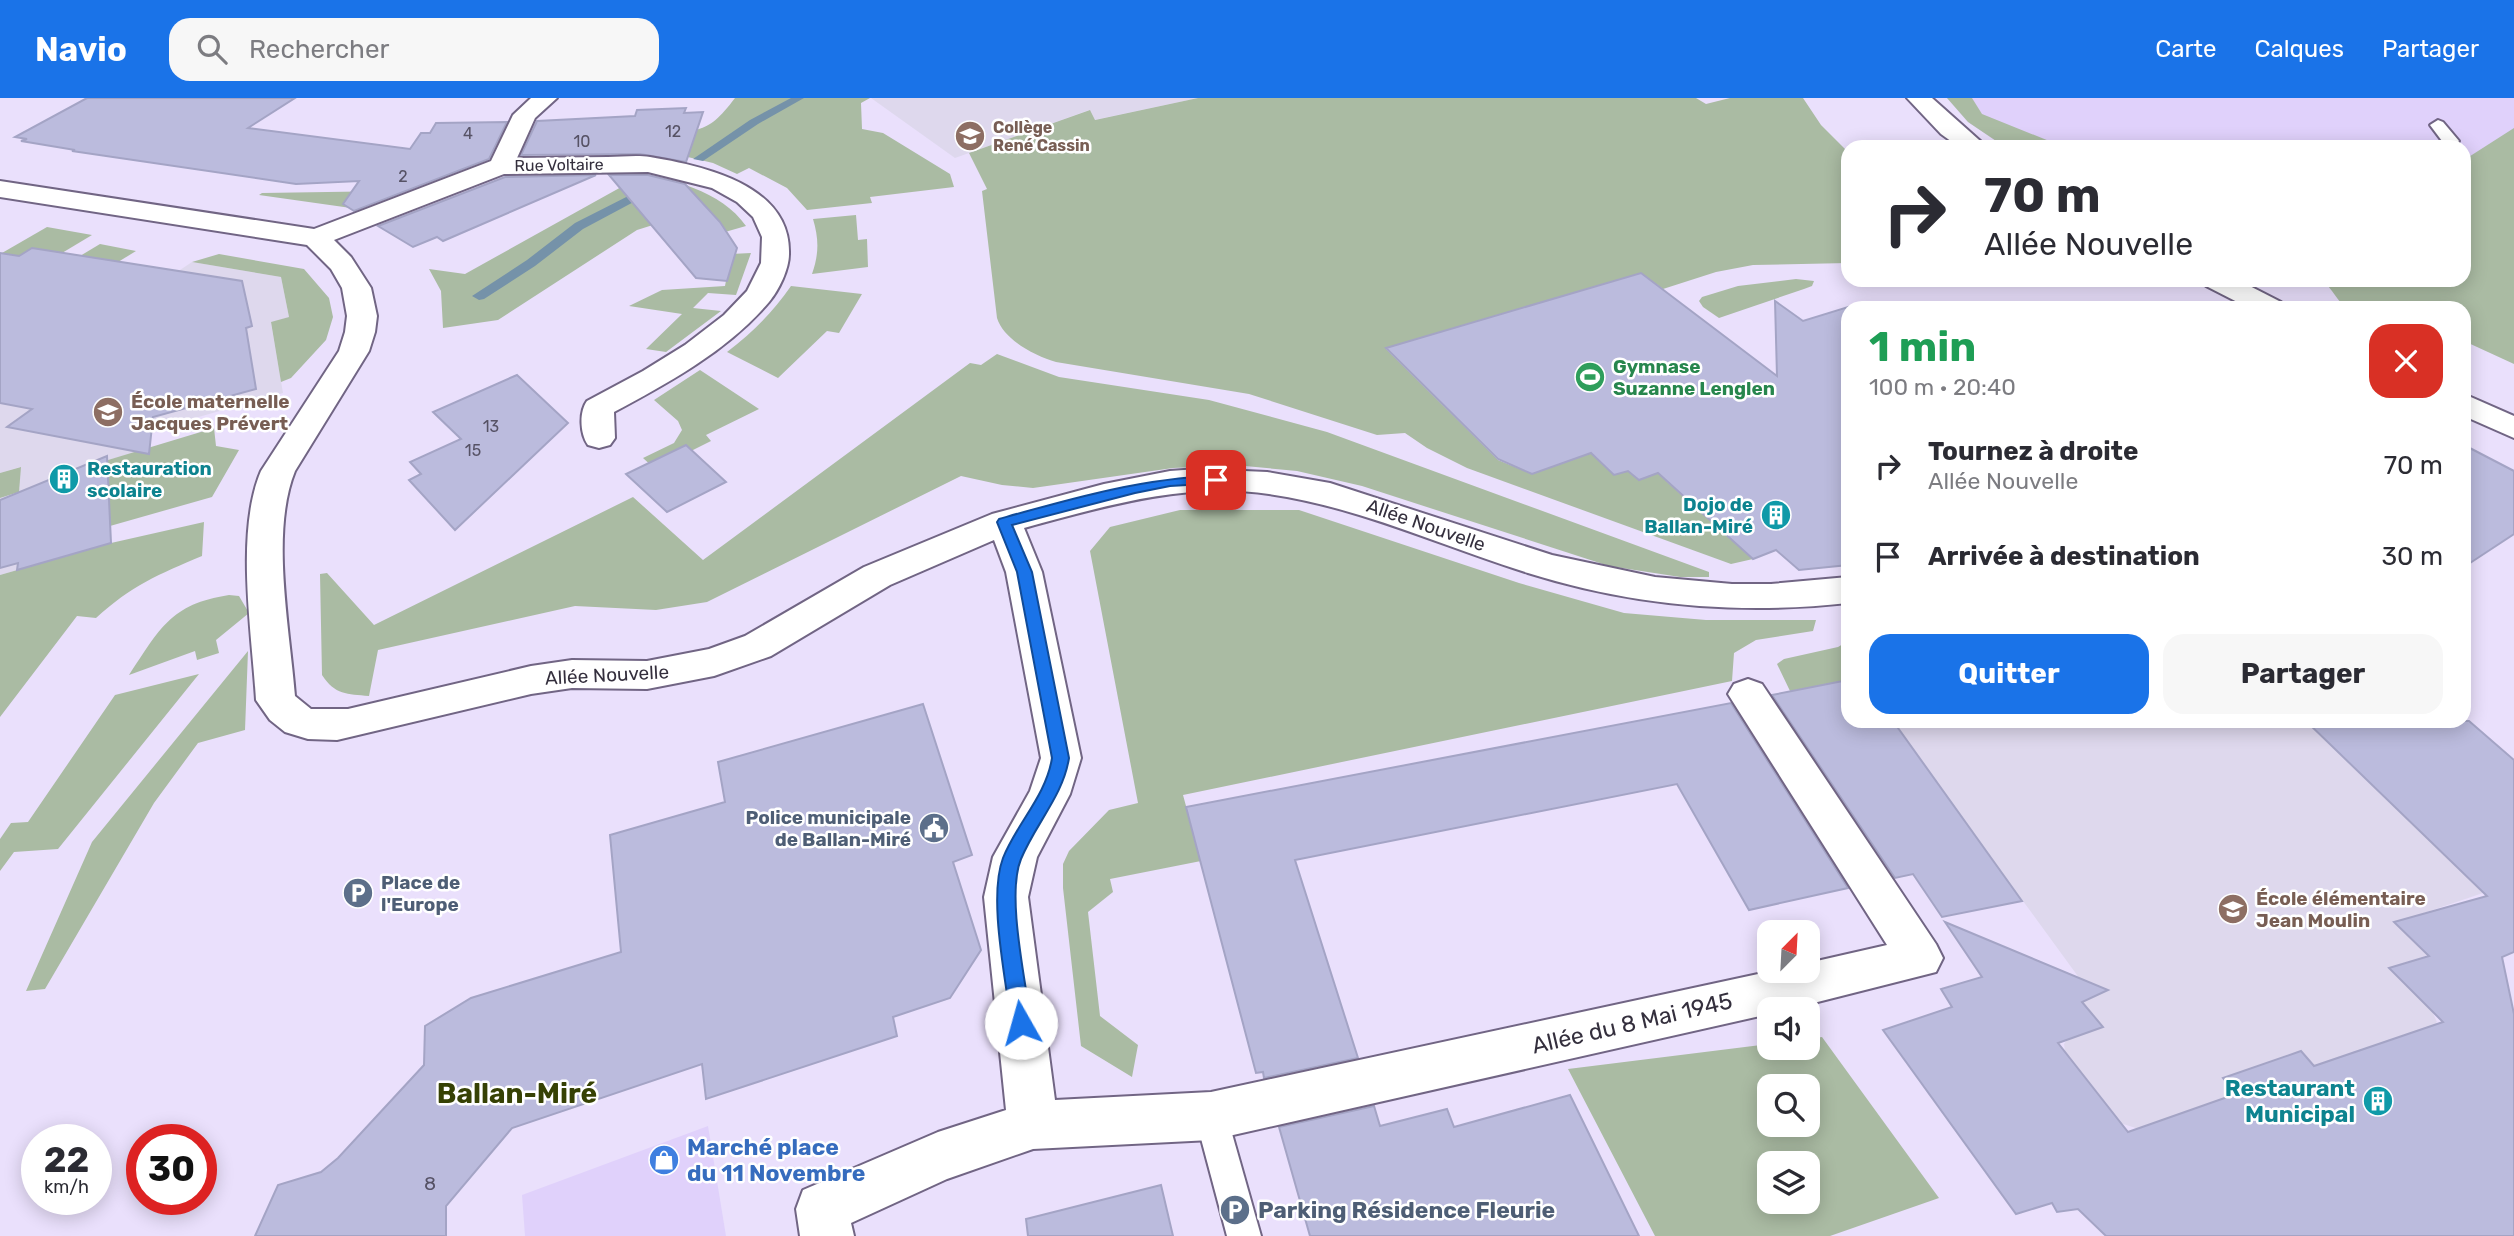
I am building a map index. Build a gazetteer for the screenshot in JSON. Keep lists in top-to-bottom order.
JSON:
{
  "streets": {
    "street": ["Rue Voltaire", "Allée Nouvelle", "Allée du 8 Mai 1945"]
  },
  "crossings": [
    ["Rue Voltaire", "Allée Nouvelle"]
  ],
  "districts": ["Ballan-Miré"],
  "places": {
    "school or university": ["Collège René Cassin", "École maternelle Jacques Prévert", "École élémentaire Jean Moulin"],
    "sports": ["Gymnase Suzanne Lenglen"],
    "building": ["Restauration scolaire", "Dojo de Ballan-Miré", "Restaurant Municipal"],
    "public building": ["Police municipale de Ballan-Miré"],
    "parking": ["Place de l'Europe", "Parking Résidence Fleurie"],
    "shop": ["Marché place du 11 Novembre"]
  },
  "house_numbers": [
    "12",
    "4",
    "10",
    "2",
    "13",
    "15",
    "8"
  ],
  "north": "top right",
  "page": {
    "header": "Navio",
    "search": "Rechercher",
    "nav": ["Carte", "Calques", "Partager"],
    "turn": ["70 m", "Allée Nouvelle"],
    "heading": ["1 min", "100 m · 20:40"],
    "list": [
      {
        "name": "Tournez à droite",
        "note": "Allée Nouvelle",
        "value": "70 m"
      },
      {
        "name": "Arrivée à destination",
        "value": "30 m"
      }
    ],
    "buttons": ["Quitter", "Partager"],
    "speed": "22 km/h",
    "limit": "30"
  }
}
